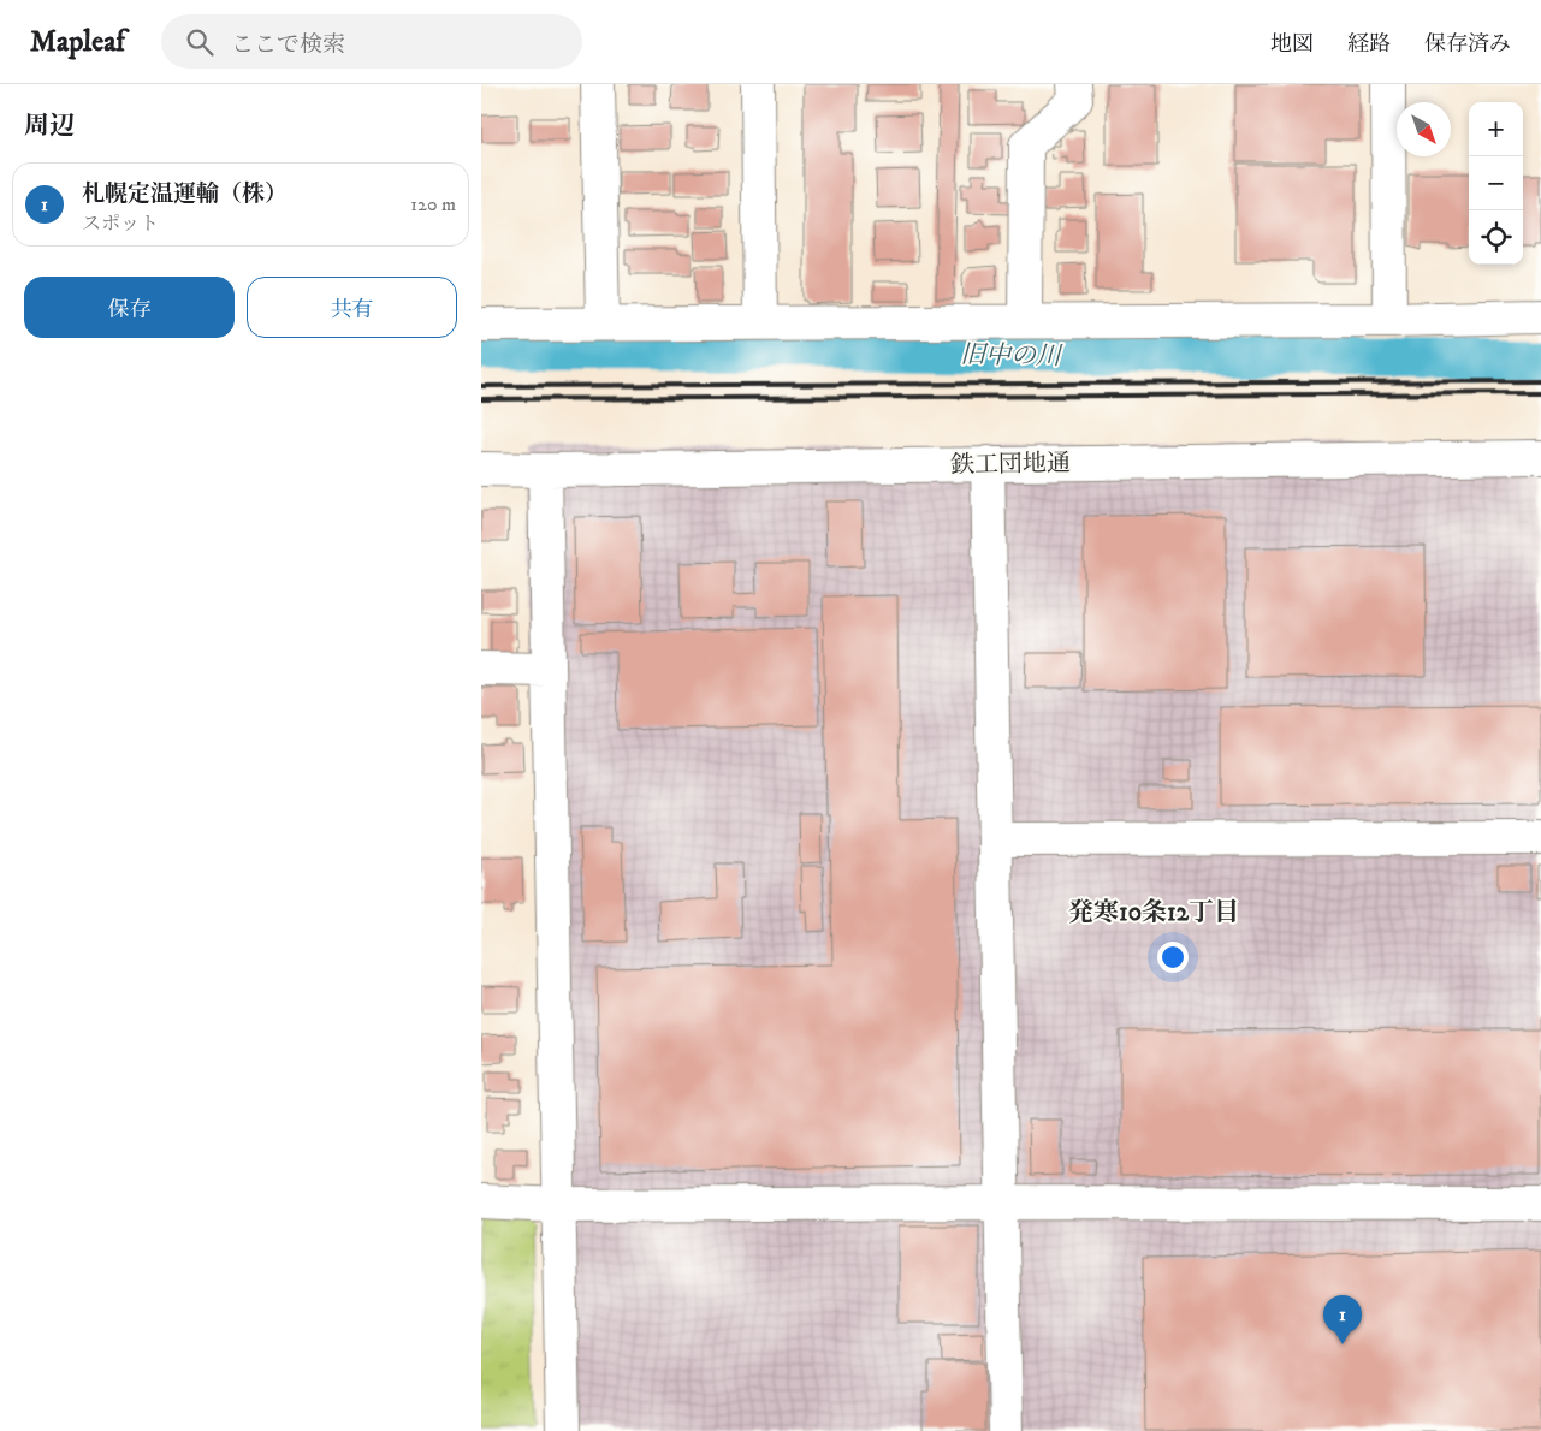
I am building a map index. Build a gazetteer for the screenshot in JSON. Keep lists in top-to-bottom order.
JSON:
{
  "streets": {
    "street": ["鉄工団地通"]
  },
  "districts": ["発寒10条12丁目"],
  "water": ["旧中の川"],
  "north": "bottom right",
  "page": {
    "header": "Mapleaf",
    "search": "ここで検索",
    "nav": ["地図", "経路", "保存済み"],
    "heading": "周辺",
    "map_buttons": ["+", "−"],
    "list": [
      {
        "mark": "1",
        "name": "札幌定温運輸（株）",
        "note": "スポット",
        "value": "120 m"
      }
    ],
    "buttons": ["保存", "共有"],
    "pins": "1"
  }
}
